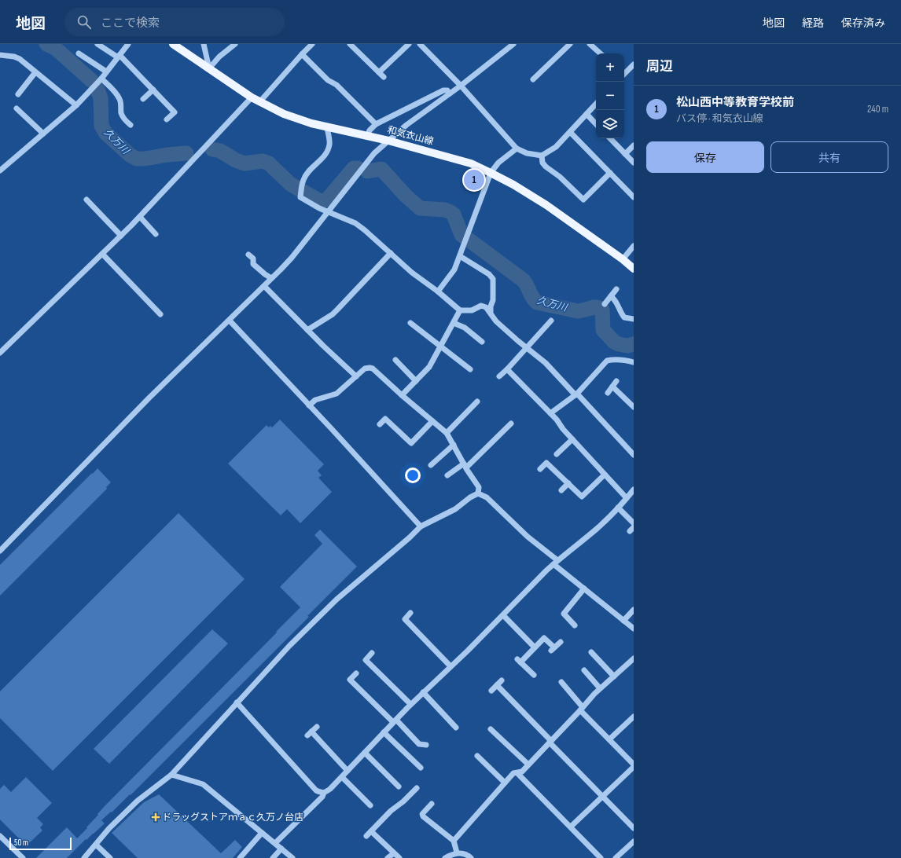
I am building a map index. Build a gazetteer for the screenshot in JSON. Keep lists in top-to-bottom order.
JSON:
{
  "streets": {
    "main road": ["和気衣山線"]
  },
  "water": ["久万川"],
  "places": {
    "health": ["ドラッグストアｍａｃ久万ノ台店"]
  },
  "scale_bar": "50 m",
  "page": {
    "header": "地図",
    "search": "ここで検索",
    "nav": ["地図", "経路", "保存済み"],
    "heading": "周辺",
    "map_buttons": ["+", "−"],
    "list": [
      {
        "mark": "1",
        "name": "松山西中等教育学校前",
        "note": "バス停 · 和気衣山線",
        "value": "240 m"
      }
    ],
    "buttons": ["保存", "共有"],
    "pins": "1",
    "scale": "50 m"
  }
}
